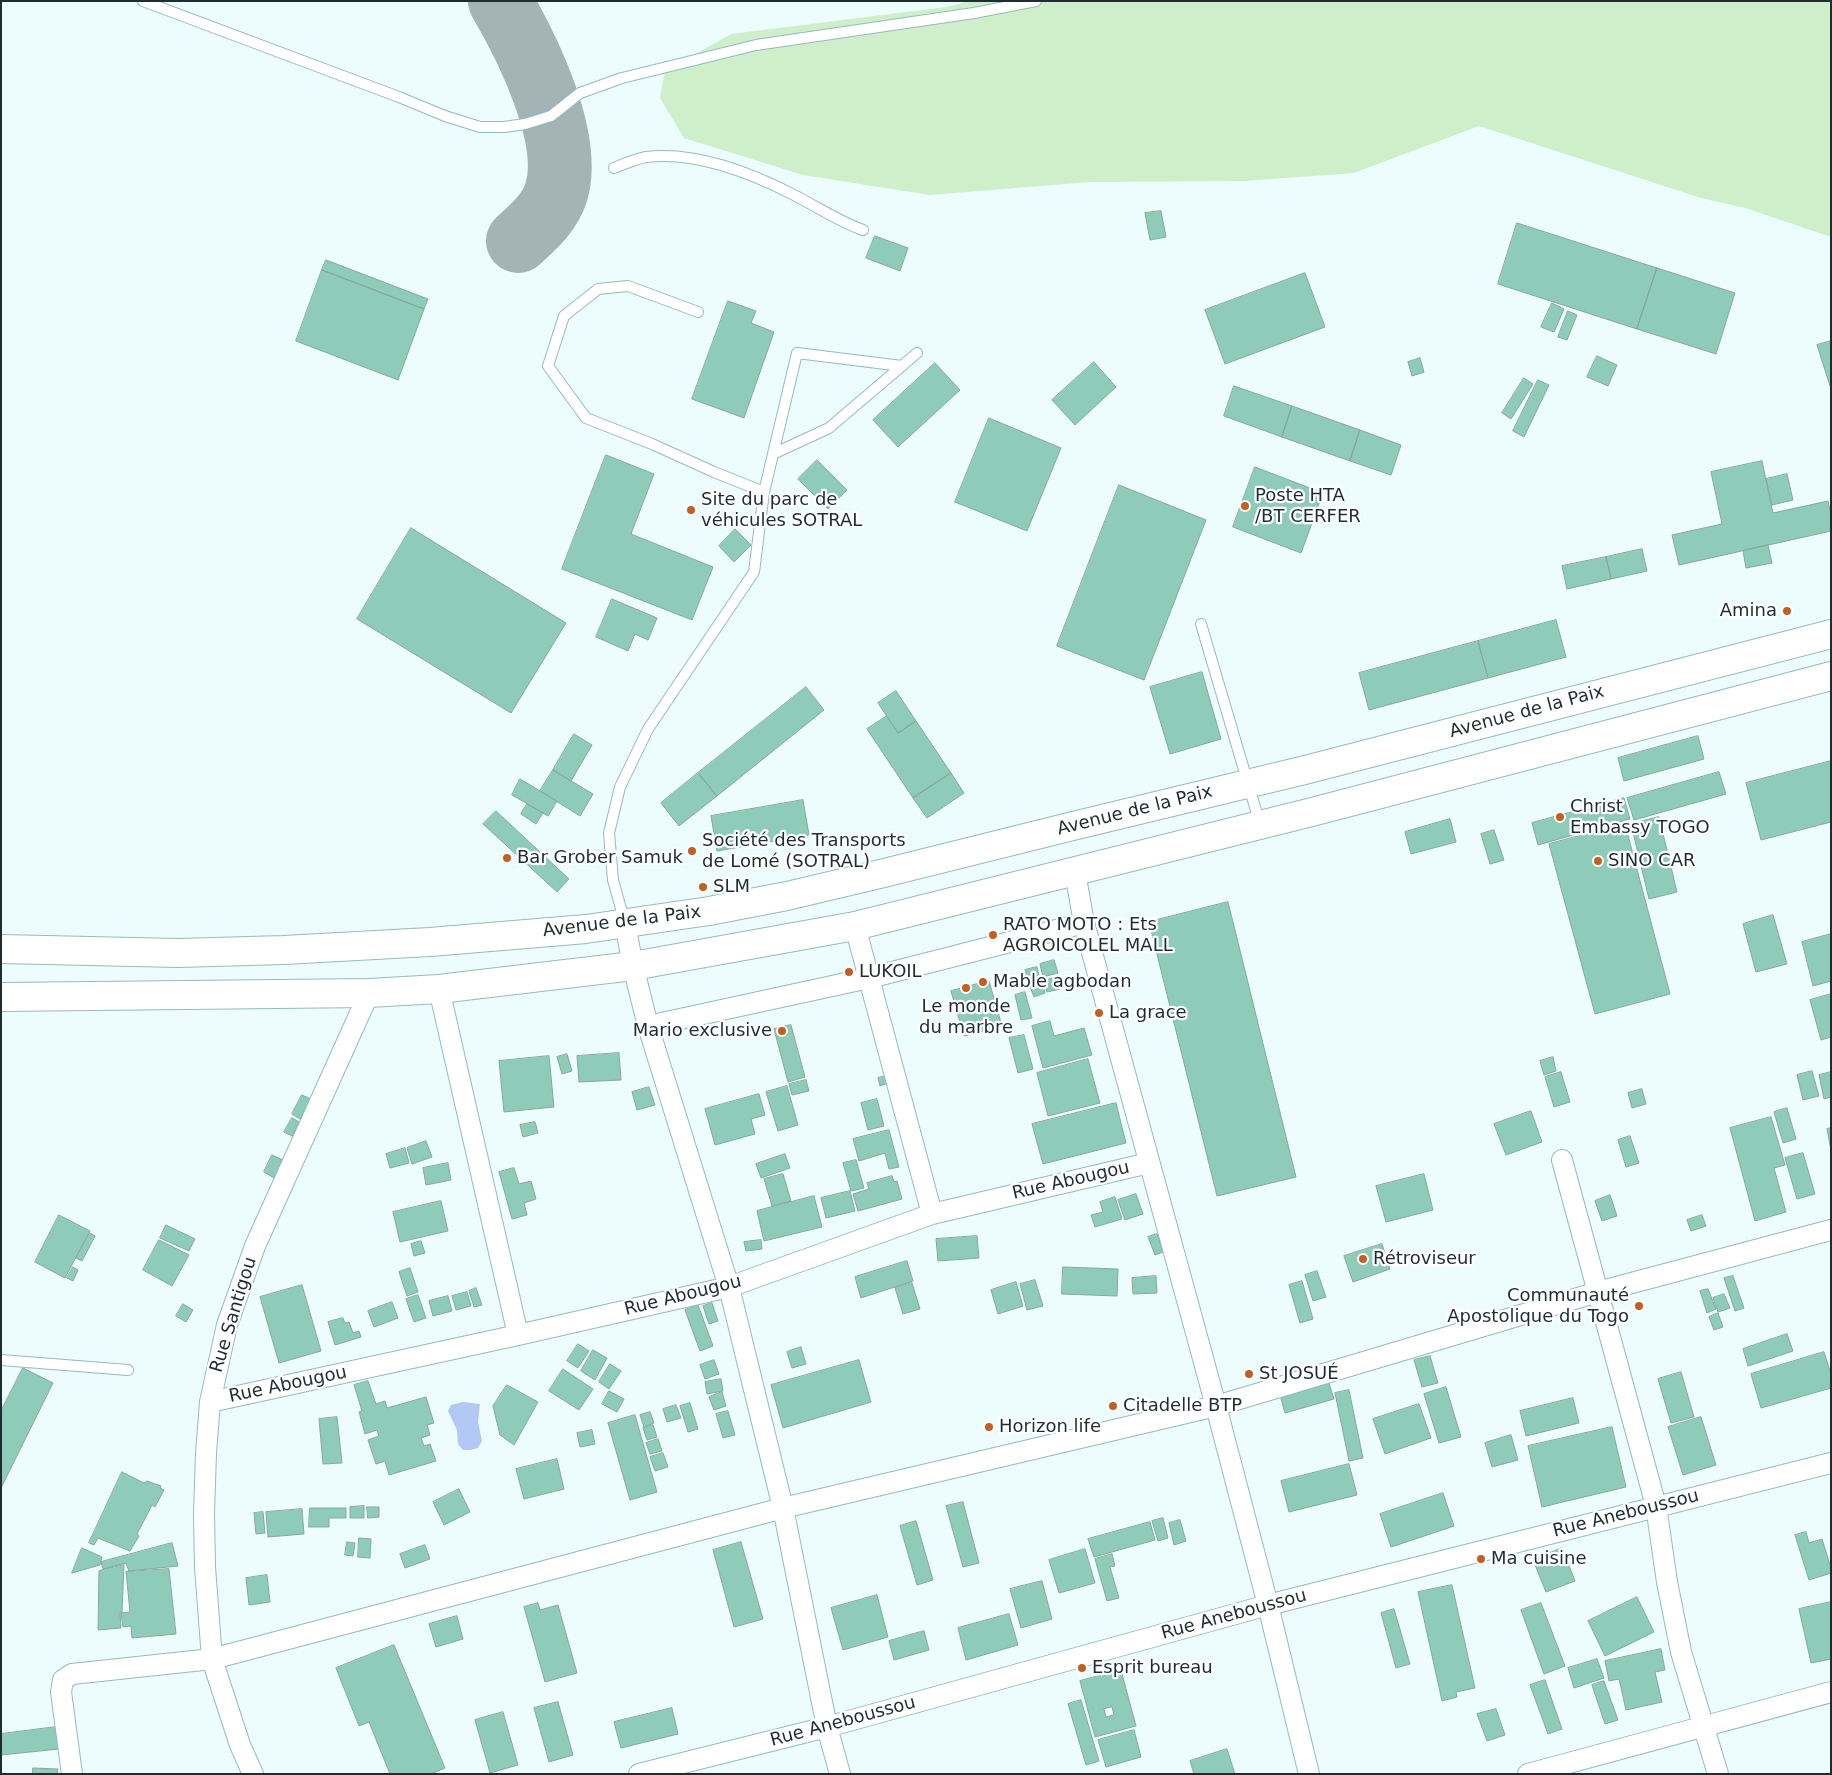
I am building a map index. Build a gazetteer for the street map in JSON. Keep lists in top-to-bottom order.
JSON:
{
  "streets": {
    "main road": ["Avenue de la Paix"],
    "street": ["Rue Abougou", "Rue Santigou", "Rue Aneboussou"]
  },
  "crossings": [
    ["Rue Abougou", "Rue Santigou"]
  ],
  "places": [
    "Poste HTA /BT CERFER",
    "Site du parc de véhicules SOTRAL",
    "Amina",
    "Christ Embassy TOGO",
    "Société des Transports de Lomé (SOTRAL)",
    "Bar Grober Samuk",
    "SINO CAR",
    "SLM",
    "RATO MOTO : Ets AGROICOLEL MALL",
    "LUKOIL",
    "Mable agbodan",
    "Le monde du marbre",
    "La grace",
    "Mario exclusive",
    "Rétroviseur",
    "Communauté Apostolique du Togo",
    "St JOSUÉ",
    "Citadelle BTP",
    "Horizon life",
    "Ma cuisine",
    "Esprit bureau"
  ]
}
